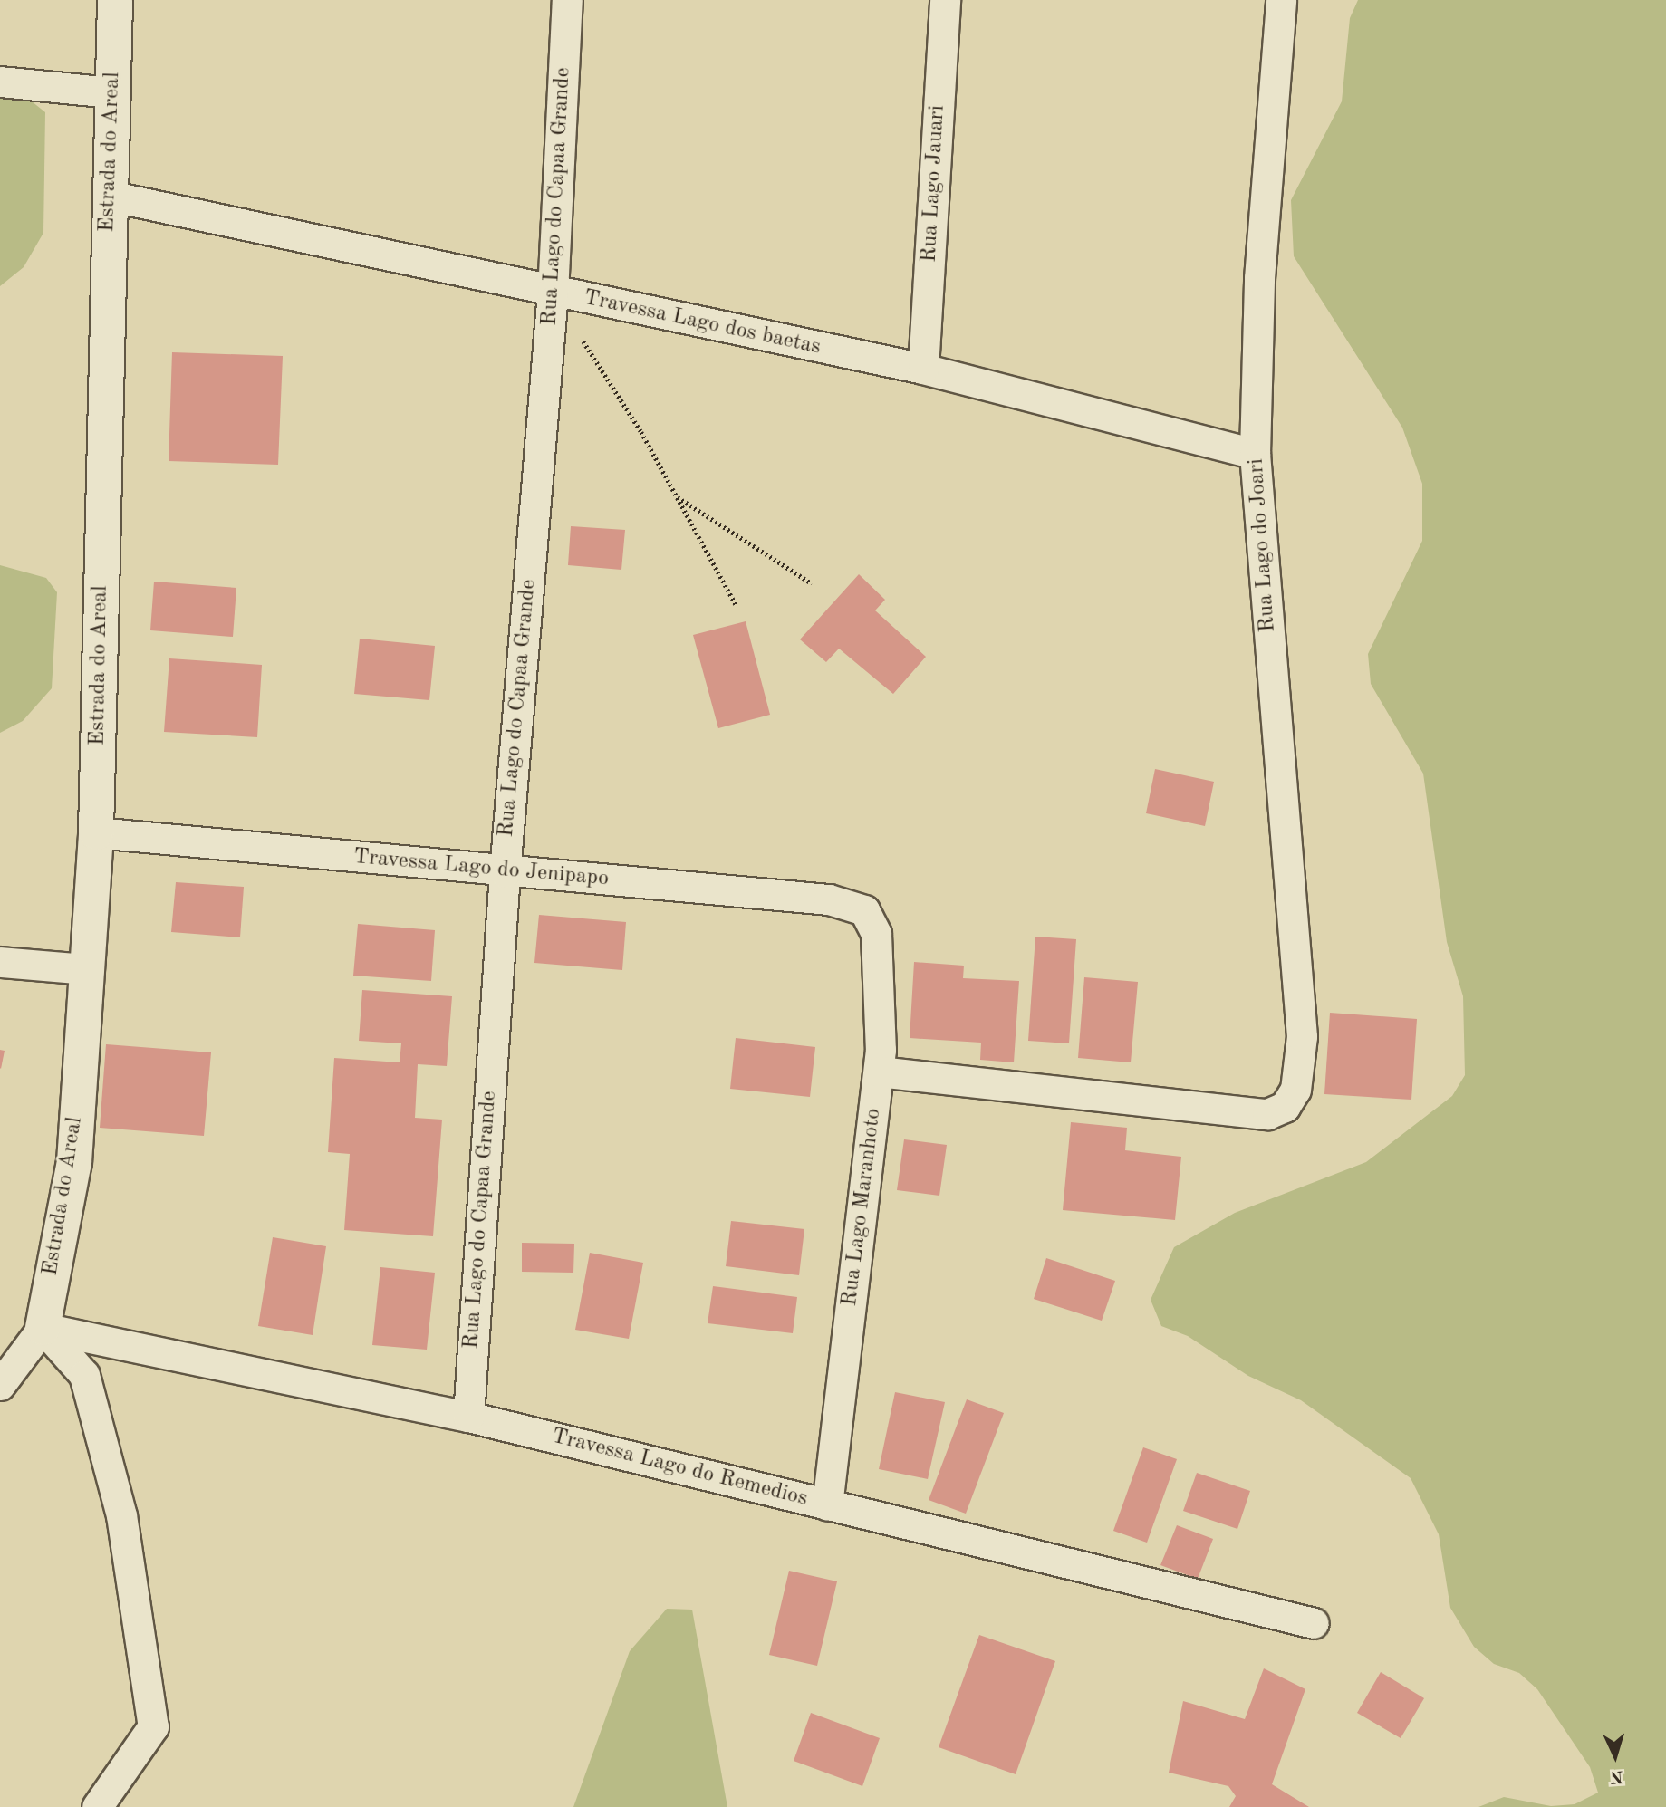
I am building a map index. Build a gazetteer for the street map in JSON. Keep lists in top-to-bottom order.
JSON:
{
  "streets": {
    "street": [
      "Estrada do Areal",
      "Rua Lago Jauari",
      "Rua Lago do Capaa Grande",
      "Travessa Lago dos baetas",
      "Rua Lago do Joari",
      "Travessa Lago do Jenipapo",
      "Rua Lago Maranhoto",
      "Travessa Lago do Remedios"
    ]
  },
  "crossings": [
    ["Estrada do Areal", "Travessa Lago dos baetas"],
    ["Estrada do Areal", "Travessa Lago do Jenipapo"],
    ["Estrada do Areal", "Travessa Lago do Remedios"],
    ["Rua Lago Jauari", "Travessa Lago dos baetas"],
    ["Rua Lago do Capaa Grande", "Travessa Lago dos baetas"],
    ["Rua Lago do Capaa Grande", "Travessa Lago do Jenipapo"],
    ["Rua Lago do Capaa Grande", "Travessa Lago do Remedios"],
    ["Travessa Lago dos baetas", "Rua Lago do Joari"],
    ["Rua Lago do Joari", "Rua Lago Maranhoto"],
    ["Travessa Lago do Jenipapo", "Rua Lago Maranhoto"],
    ["Rua Lago Maranhoto", "Travessa Lago do Remedios"]
  ],
  "north": "bottom"
}
